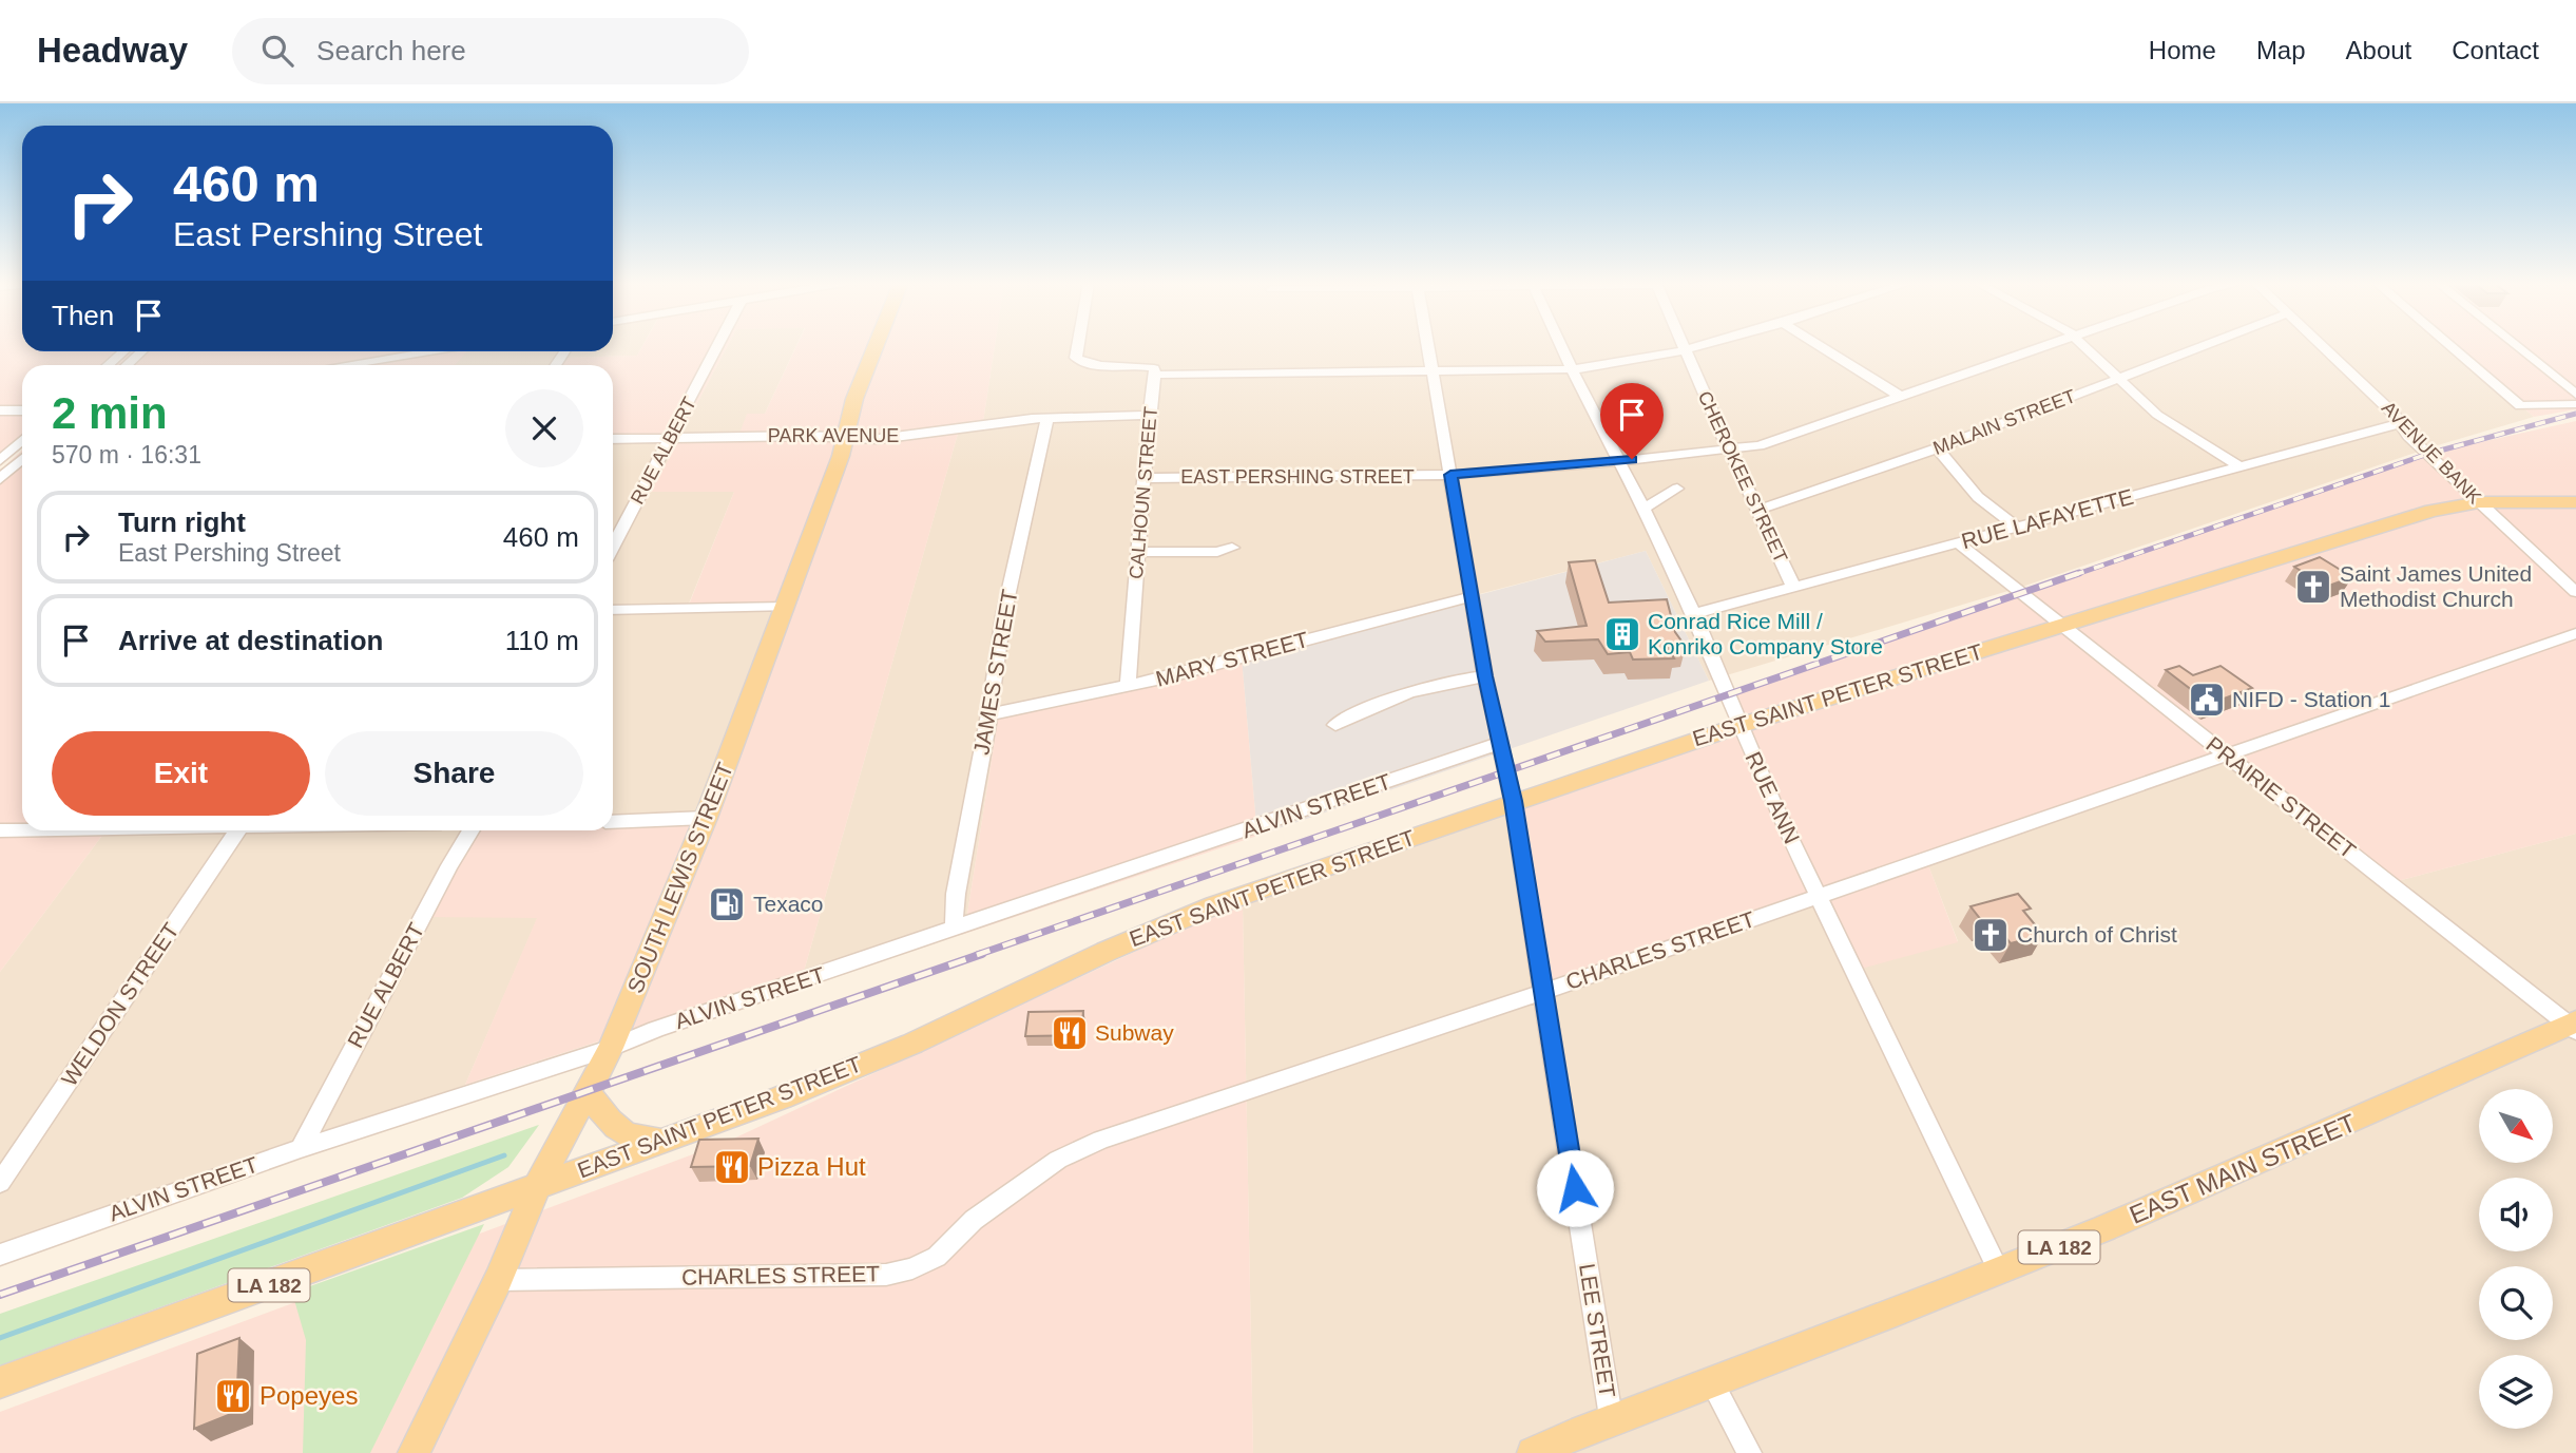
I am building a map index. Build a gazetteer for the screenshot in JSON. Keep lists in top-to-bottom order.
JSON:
{
  "streets": {
    "main road": [
      "EAST SAINT PETER STREET",
      "SOUTH LEWIS STREET",
      "EAST MAIN STREET",
      "LA 182"
    ],
    "street": [
      "MALAIN STREET",
      "PARK AVENUE",
      "RUE ALBERT",
      "AVENUE BANK",
      "EAST PERSHING STREET",
      "CHEROKEE STREET",
      "CALHOUN STREET",
      "RUE LAFAYETTE",
      "MARY STREET",
      "JAMES STREET",
      "RUE ANN",
      "PRAIRIE STREET",
      "ALVIN STREET",
      "CHARLES STREET",
      "WELDON STREET",
      "LEE STREET"
    ]
  },
  "crossings": [
    ["MALAIN STREET", "CHEROKEE STREET"],
    ["PARK AVENUE", "RUE ALBERT"],
    ["PARK AVENUE", "CALHOUN STREET"],
    ["PARK AVENUE", "JAMES STREET"],
    ["PARK AVENUE", "SOUTH LEWIS STREET"],
    ["RUE ALBERT", "ALVIN STREET"],
    ["AVENUE BANK", "RUE LAFAYETTE"],
    ["AVENUE BANK", "EAST SAINT PETER STREET"],
    ["EAST PERSHING STREET", "CHEROKEE STREET"],
    ["EAST PERSHING STREET", "CALHOUN STREET"],
    ["EAST PERSHING STREET", "RUE ANN"],
    ["EAST PERSHING STREET", "LEE STREET"],
    ["CHEROKEE STREET", "RUE LAFAYETTE"],
    ["CALHOUN STREET", "MARY STREET"],
    ["RUE LAFAYETTE", "RUE ANN"],
    ["RUE LAFAYETTE", "PRAIRIE STREET"],
    ["MARY STREET", "JAMES STREET"],
    ["MARY STREET", "LEE STREET"],
    ["JAMES STREET", "ALVIN STREET"],
    ["EAST SAINT PETER STREET", "RUE ANN"],
    ["EAST SAINT PETER STREET", "PRAIRIE STREET"],
    ["EAST SAINT PETER STREET", "SOUTH LEWIS STREET"],
    ["EAST SAINT PETER STREET", "LEE STREET"],
    ["RUE ANN", "CHARLES STREET"],
    ["RUE ANN", "EAST MAIN STREET"],
    ["PRAIRIE STREET", "CHARLES STREET"],
    ["PRAIRIE STREET", "EAST MAIN STREET"],
    ["ALVIN STREET", "SOUTH LEWIS STREET"],
    ["ALVIN STREET", "LEE STREET"],
    ["SOUTH LEWIS STREET", "CHARLES STREET"],
    ["CHARLES STREET", "LEE STREET"],
    ["EAST MAIN STREET", "LEE STREET"]
  ],
  "places": {
    "church": ["Saint James United Methodist Church", "Church of Christ"],
    "building": ["Conrad Rice Mill / Konriko Company Store"],
    "public building": ["NIFD - Station 1"],
    "fuel station": ["Texaco"],
    "restaurant": ["Subway", "Pizza Hut", "Popeyes"]
  },
  "north": "bottom right",
  "page": {
    "header": "Headway",
    "search": "Search here",
    "nav": [
      "Home",
      "Map",
      "About",
      "Contact"
    ],
    "turn": ["460 m", "East Pershing Street"],
    "then": "Then",
    "heading": ["2 min", "570 m · 16:31"],
    "list": [
      {
        "name": "Turn right",
        "note": "East Pershing Street",
        "value": "460 m"
      },
      {
        "name": "Arrive at destination",
        "value": "110 m"
      }
    ],
    "buttons": ["Exit", "Share"]
  }
}
